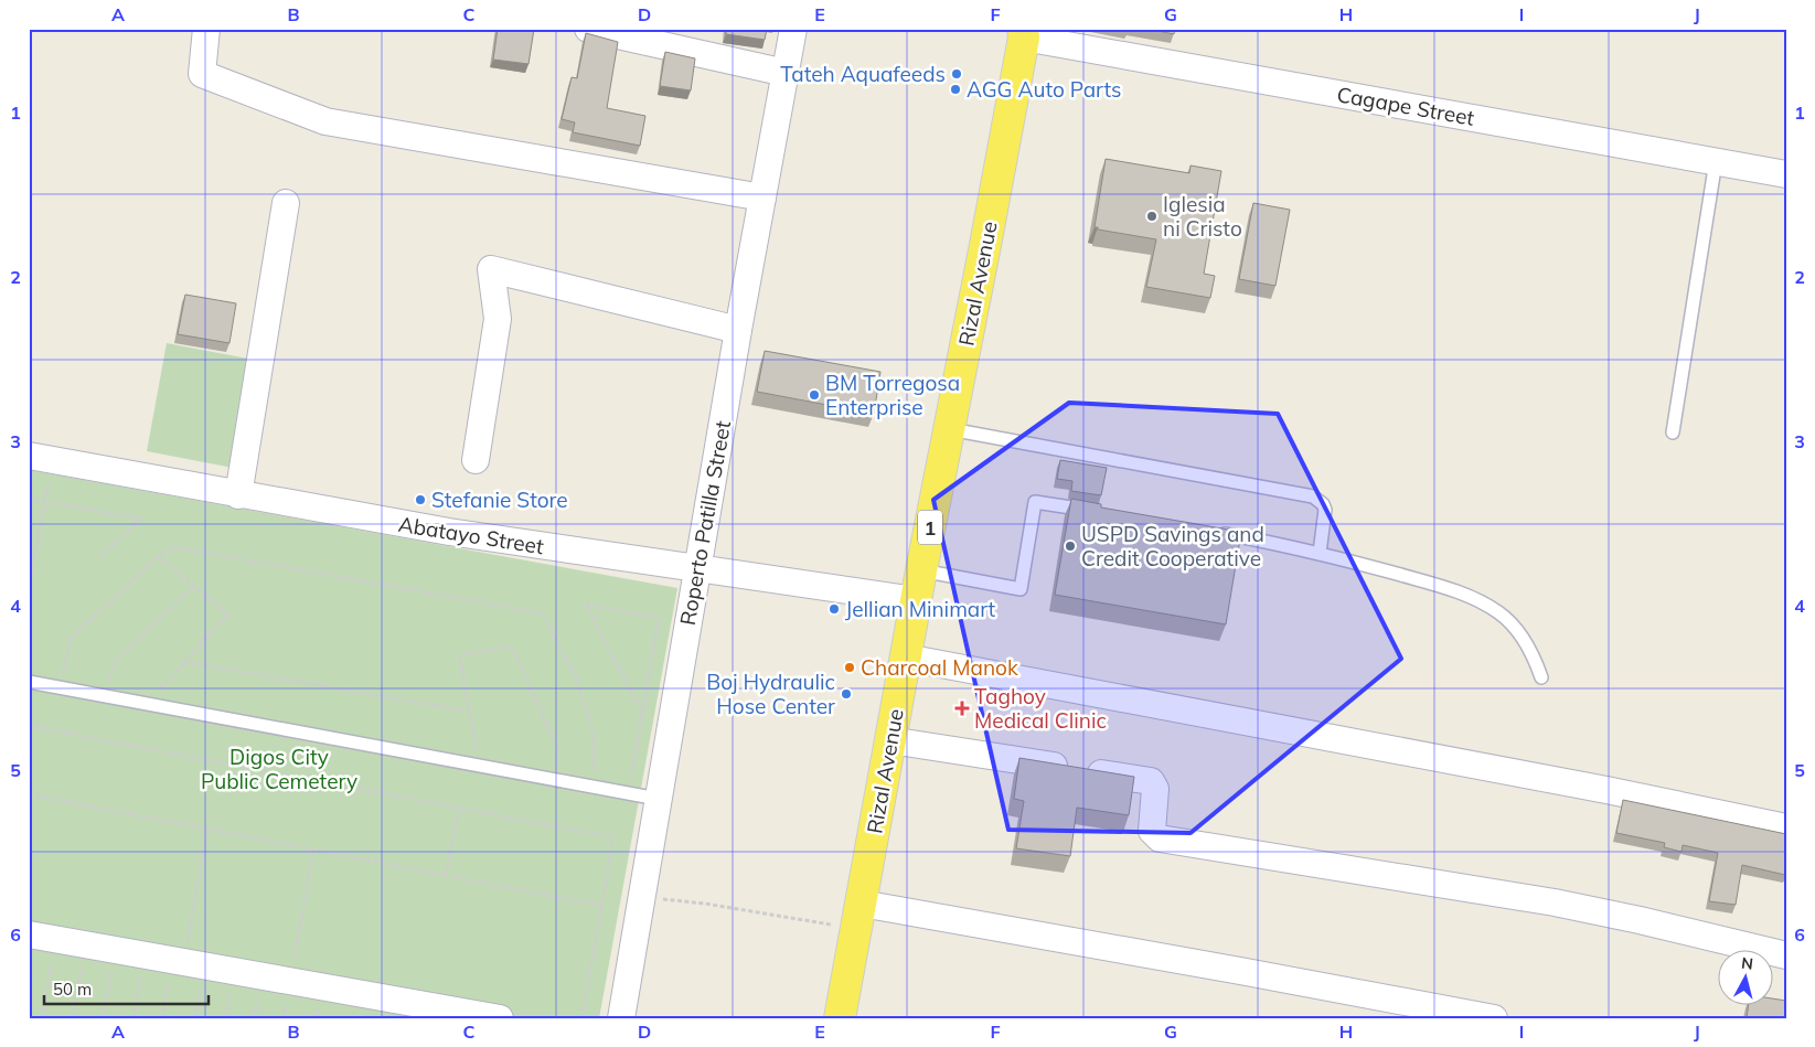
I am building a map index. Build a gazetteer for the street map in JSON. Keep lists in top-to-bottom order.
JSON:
{
  "streets": {
    "main road": ["Rizal Avenue", "1"],
    "street": ["Cagape Street", "Roperto Patilla Street", "Abatayo Street"]
  },
  "crossings": [
    ["Cagape Street", "Rizal Avenue"],
    ["Rizal Avenue", "Abatayo Street"],
    ["Roperto Patilla Street", "Abatayo Street"]
  ],
  "parks": ["Digos City Public Cemetery"],
  "places": {
    "other": [
      "Tateh Aquafeeds",
      "AGG Auto Parts",
      "Iglesia ni Cristo",
      "BM Torregosa Enterprise",
      "Stefanie Store",
      "USPD Savings and Credit Cooperative",
      "Jellian Minimart",
      "Charcoal Manok",
      "Boj Hydraulic Hose Center"
    ],
    "health": ["Taghoy Medical Clinic"]
  },
  "scale_bar": "50 m",
  "north": "top",
  "grid": {
    "columns": [
      "A",
      "B",
      "C",
      "D",
      "E",
      "F",
      "G",
      "H",
      "I",
      "J"
    ],
    "rows": [
      "1",
      "2",
      "3",
      "4",
      "5",
      "6"
    ]
  }
}
